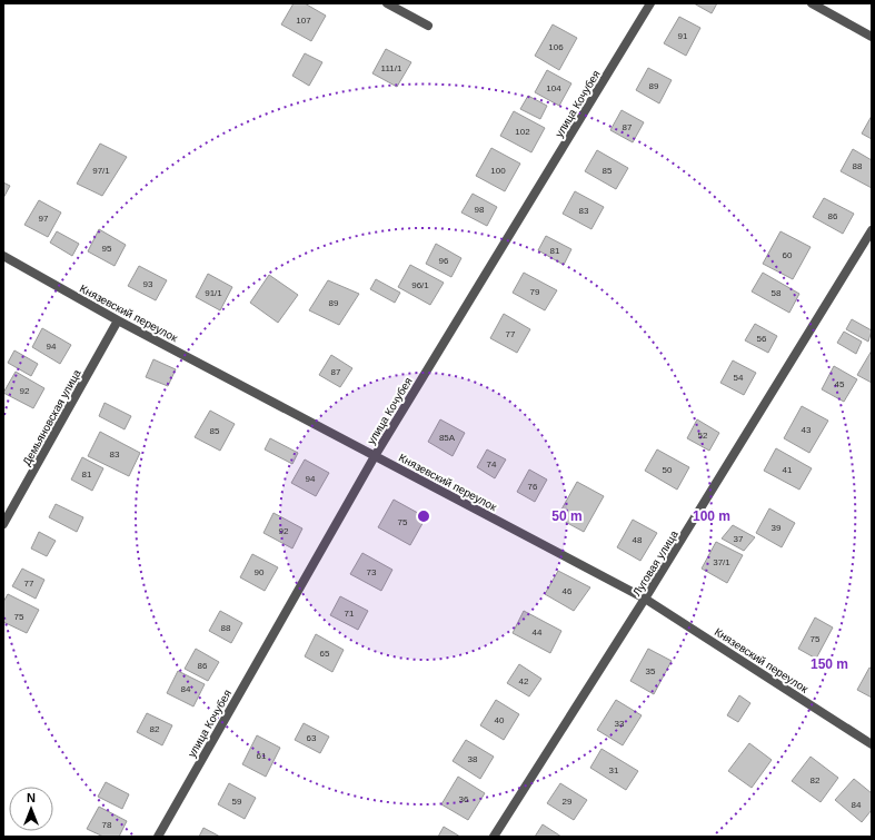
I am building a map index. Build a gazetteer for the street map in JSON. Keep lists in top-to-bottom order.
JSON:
{
  "streets": {
    "street": [
      "улица Кочубея",
      "Князевский переулок",
      "Демьяновская улица",
      "Луговая улица"
    ]
  },
  "crossings": [
    ["улица Кочубея", "Князевский переулок"],
    ["Князевский переулок", "Демьяновская улица"],
    ["Князевский переулок", "Луговая улица"]
  ],
  "house_numbers": [
    "107",
    "91",
    "106",
    "111/1",
    "89",
    "104",
    "87",
    "102",
    "88",
    "97/1",
    "100",
    "85",
    "98",
    "83",
    "86",
    "97",
    "95",
    "81",
    "60",
    "96",
    "93",
    "96/1",
    "79",
    "91/1",
    "58",
    "89",
    "77",
    "56",
    "94",
    "87",
    "54",
    "45",
    "92",
    "43",
    "85",
    "52",
    "85А",
    "83",
    "74",
    "50",
    "41",
    "81",
    "94",
    "76",
    "75",
    "39",
    "92",
    "37",
    "48",
    "37/1",
    "90",
    "73",
    "77",
    "46",
    "71",
    "75",
    "88",
    "44",
    "75",
    "65",
    "86",
    "35",
    "42",
    "84",
    "40",
    "33",
    "82",
    "63",
    "61",
    "38",
    "31",
    "82",
    "36",
    "59",
    "29",
    "84",
    "78"
  ],
  "north": "top",
  "rings": ["50 m", "100 m", "150 m"]
}
